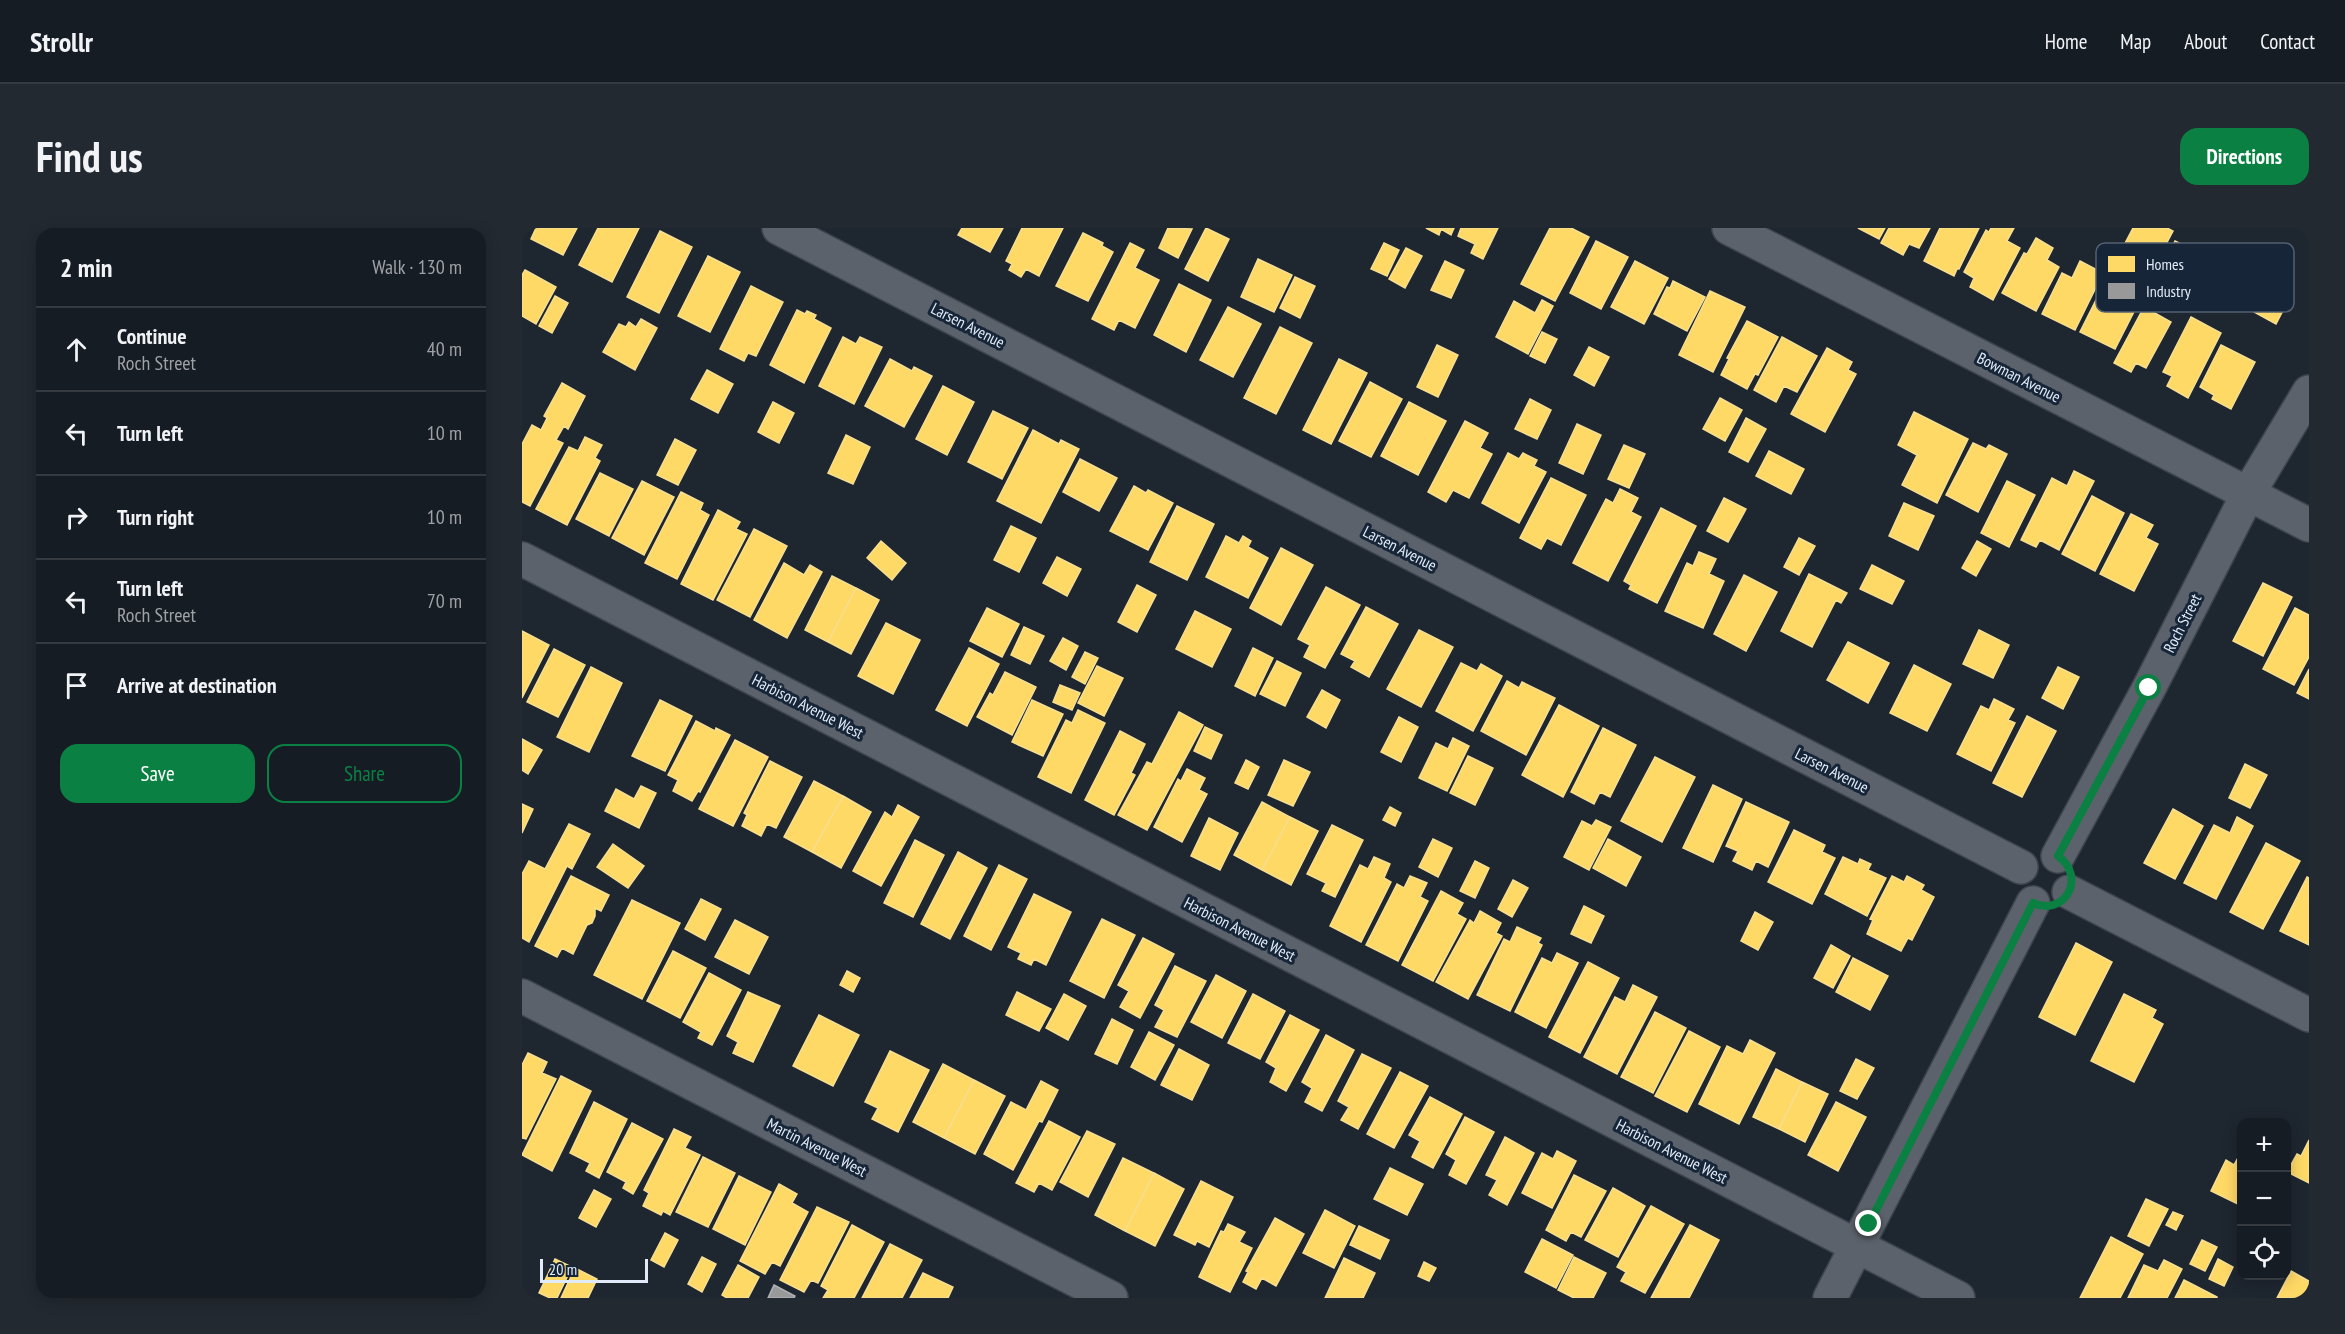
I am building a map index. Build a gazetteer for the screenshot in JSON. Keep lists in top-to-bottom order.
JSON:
{
  "streets": {
    "street": [
      "Larsen Avenue",
      "Bowman Avenue",
      "Roch Street",
      "Harbison Avenue West",
      "Martin Avenue West"
    ]
  },
  "crossings": [
    ["Larsen Avenue", "Roch Street"],
    ["Bowman Avenue", "Roch Street"]
  ],
  "legend": ["Homes", "Industry"],
  "scale_bar": "20 m",
  "page": {
    "header": "Strollr",
    "nav": [
      "Home",
      "Map",
      "About",
      "Contact"
    ],
    "buttons": [
      "Directions",
      ["Save", "Share"]
    ],
    "title": "Find us",
    "heading": ["2 min", "Walk · 130 m"],
    "list": [
      ["Continue", "Roch Street", "40 m"],
      ["Turn left", "10 m"],
      ["Turn right", "10 m"],
      ["Turn left", "Roch Street", "70 m"],
      "Arrive at destination"
    ],
    "map_buttons": ["+", "−"],
    "scale": "20 m"
  }
}
